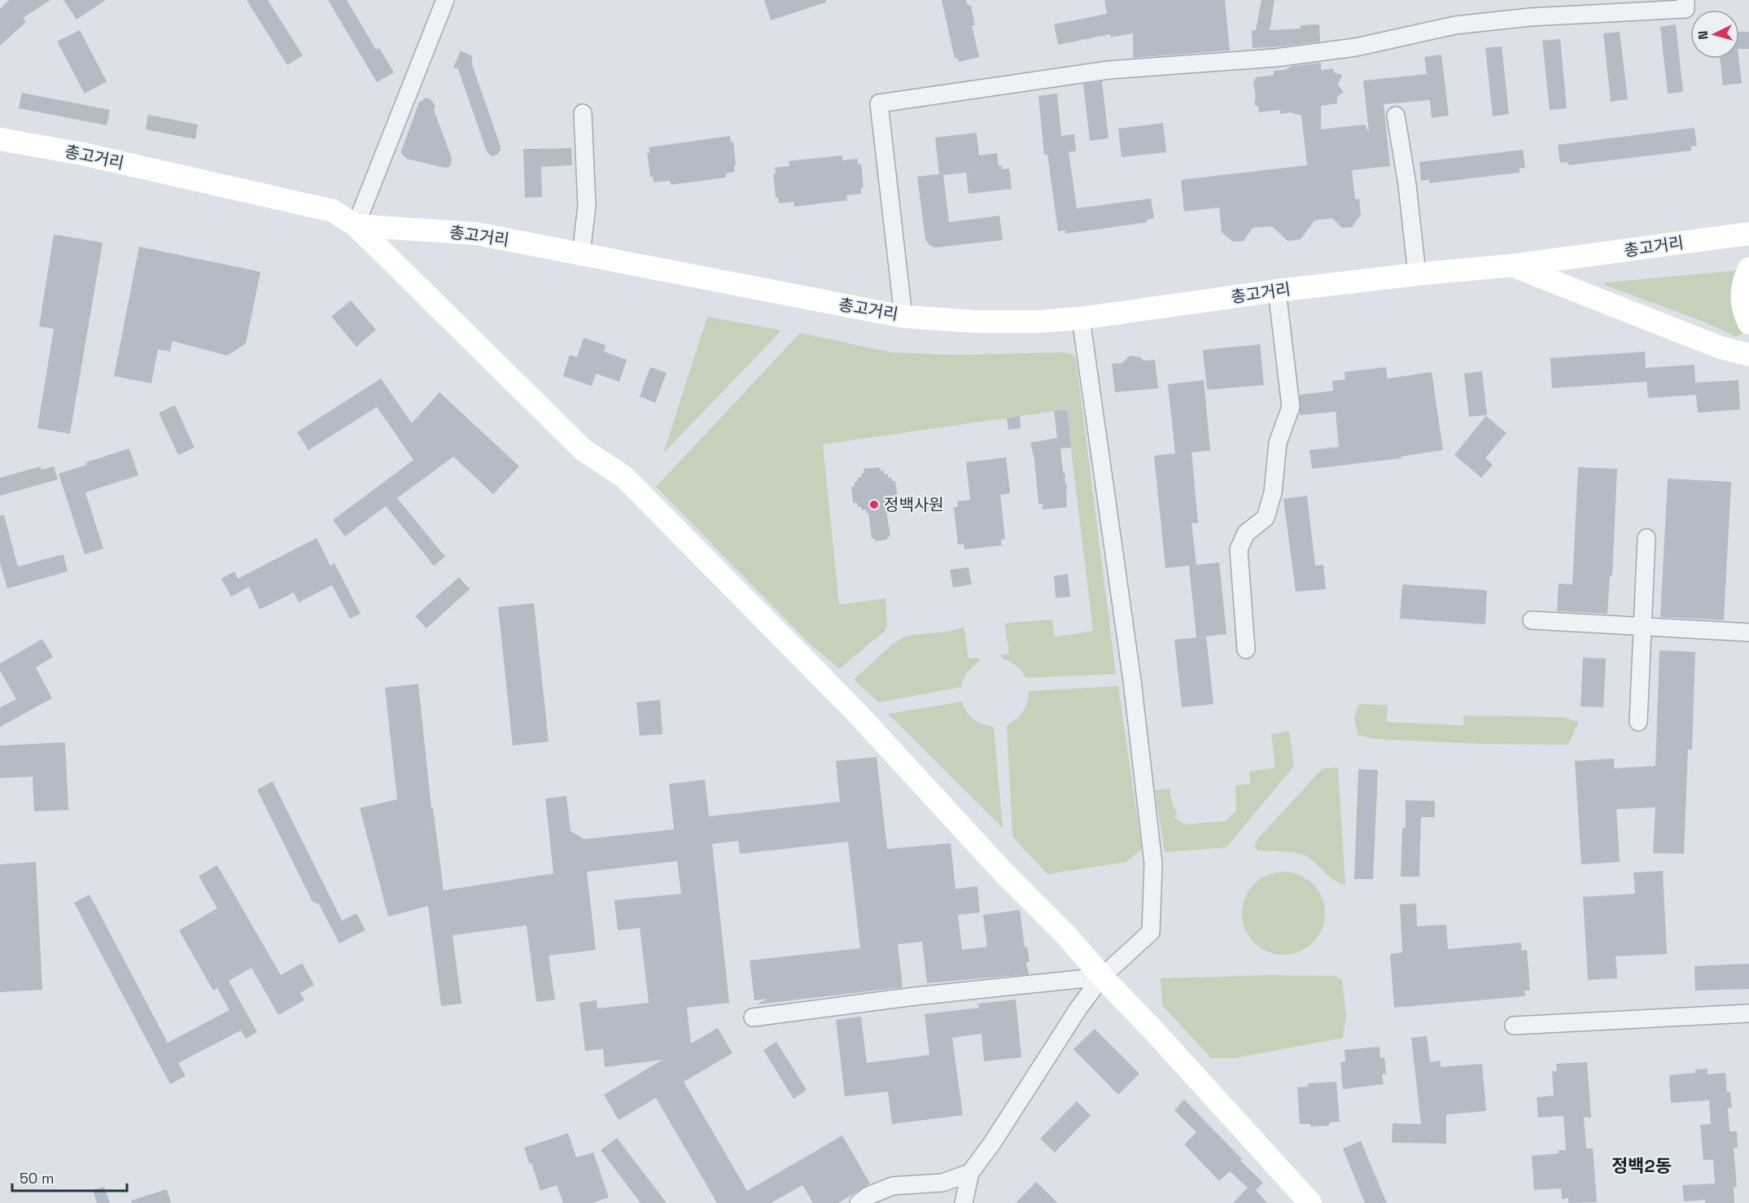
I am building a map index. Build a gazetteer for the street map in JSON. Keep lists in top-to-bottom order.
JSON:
{
  "streets": {
    "main road": ["총고거리"]
  },
  "districts": ["정백2동"],
  "places": ["정백사원"],
  "scale_bar": "50 m",
  "north": "left"
}
